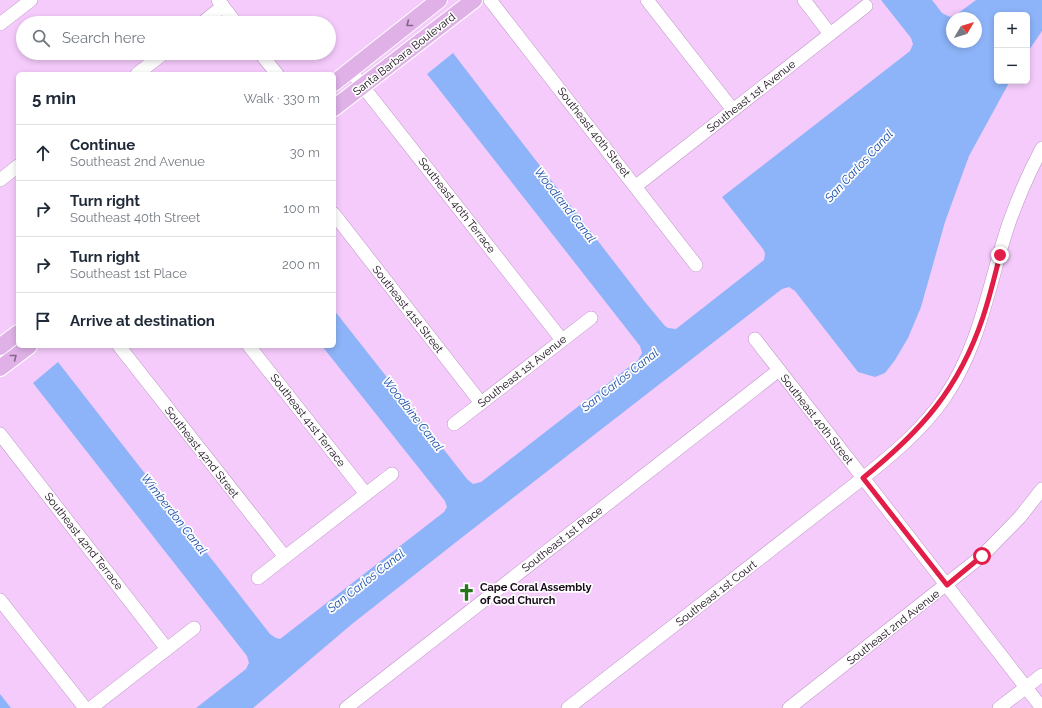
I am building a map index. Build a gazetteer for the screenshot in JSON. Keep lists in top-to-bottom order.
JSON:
{
  "streets": {
    "main road": ["Santa Barbara Boulevard"],
    "street": [
      "Southeast 1st Avenue",
      "Southeast 40th Street",
      "Southeast 40th Terrace",
      "Southeast 41st Street",
      "Southeast 41st Terrace",
      "Southeast 42nd Street",
      "Southeast 1st Place",
      "Southeast 42nd Terrace",
      "Southeast 1st Court",
      "Southeast 2nd Avenue"
    ]
  },
  "crossings": [
    ["Santa Barbara Boulevard", "Southeast 40th Terrace"],
    ["Southeast 1st Avenue", "Southeast 40th Street"],
    ["Southeast 1st Avenue", "Southeast 40th Terrace"],
    ["Southeast 1st Avenue", "Southeast 41st Street"],
    ["Southeast 40th Street", "Southeast 1st Place"],
    ["Southeast 40th Street", "Southeast 1st Court"],
    ["Southeast 40th Street", "Southeast 2nd Avenue"]
  ],
  "water": [
    "San Carlos Canal",
    "Woodland Canal",
    "Woodbine Canal",
    "Wimberdon Canal"
  ],
  "places": {
    "church": ["Cape Coral Assembly of God Church"]
  },
  "north": "top right",
  "page": {
    "map_buttons": ["+", "−"],
    "search": "Search here",
    "heading": ["5 min", "Walk · 330 m"],
    "list": [
      ["Continue", "Southeast 2nd Avenue", "30 m"],
      ["Turn right", "Southeast 40th Street", "100 m"],
      ["Turn right", "Southeast 1st Place", "200 m"],
      "Arrive at destination"
    ]
  }
}
